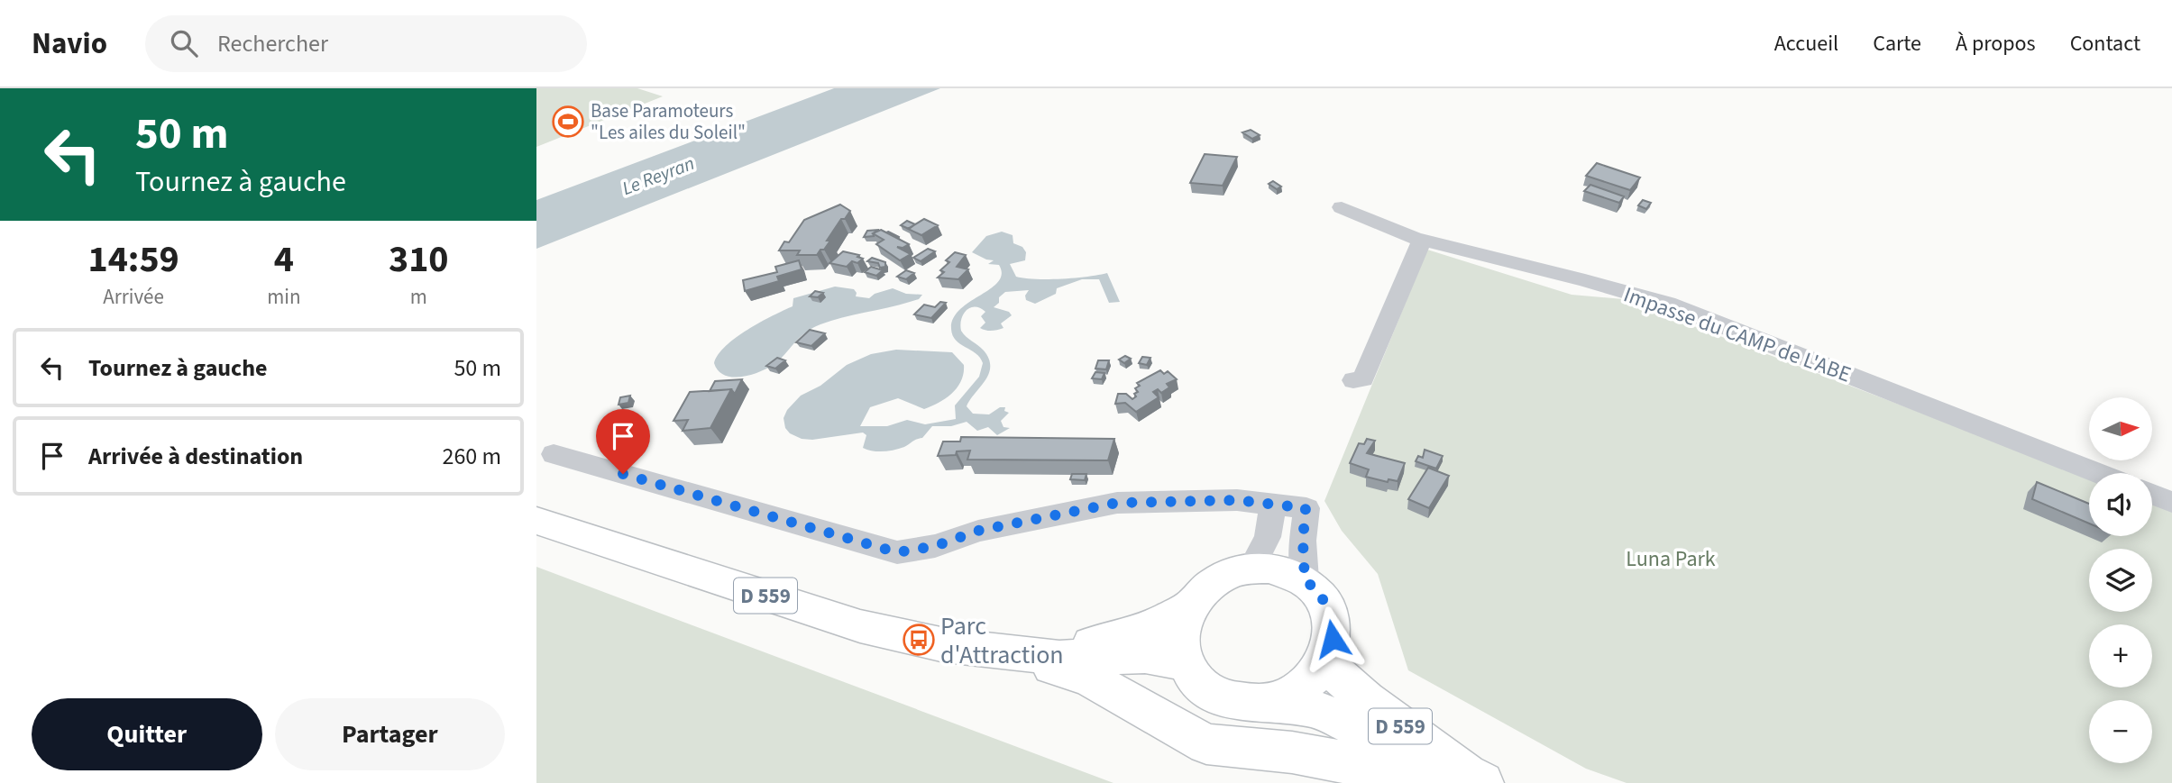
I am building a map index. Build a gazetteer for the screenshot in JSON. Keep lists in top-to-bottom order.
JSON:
{
  "streets": {
    "main road": ["D 559"],
    "street": ["Impasse du CAMP de L'ABE"]
  },
  "water": ["Le Reyran"],
  "parks": ["Luna Park"],
  "places": {
    "sports": ["Base Paramoteurs \"Les ailes du Soleil\""],
    "bus stop": ["Parc d'Attraction"]
  },
  "north": "right",
  "page": {
    "header": "Navio",
    "search": "Rechercher",
    "nav": [
      "Accueil",
      "Carte",
      "À propos",
      "Contact"
    ],
    "turn": ["50 m", "Tournez à gauche"],
    "eta": [
      "14:59",
      "Arrivée",
      "4",
      "min",
      "310",
      "m"
    ],
    "list": [
      {
        "name": "Tournez à gauche",
        "value": "50 m"
      },
      {
        "name": "Arrivée à destination",
        "value": "260 m"
      }
    ],
    "map_buttons": ["+", "−"],
    "buttons": ["Quitter", "Partager"]
  }
}
